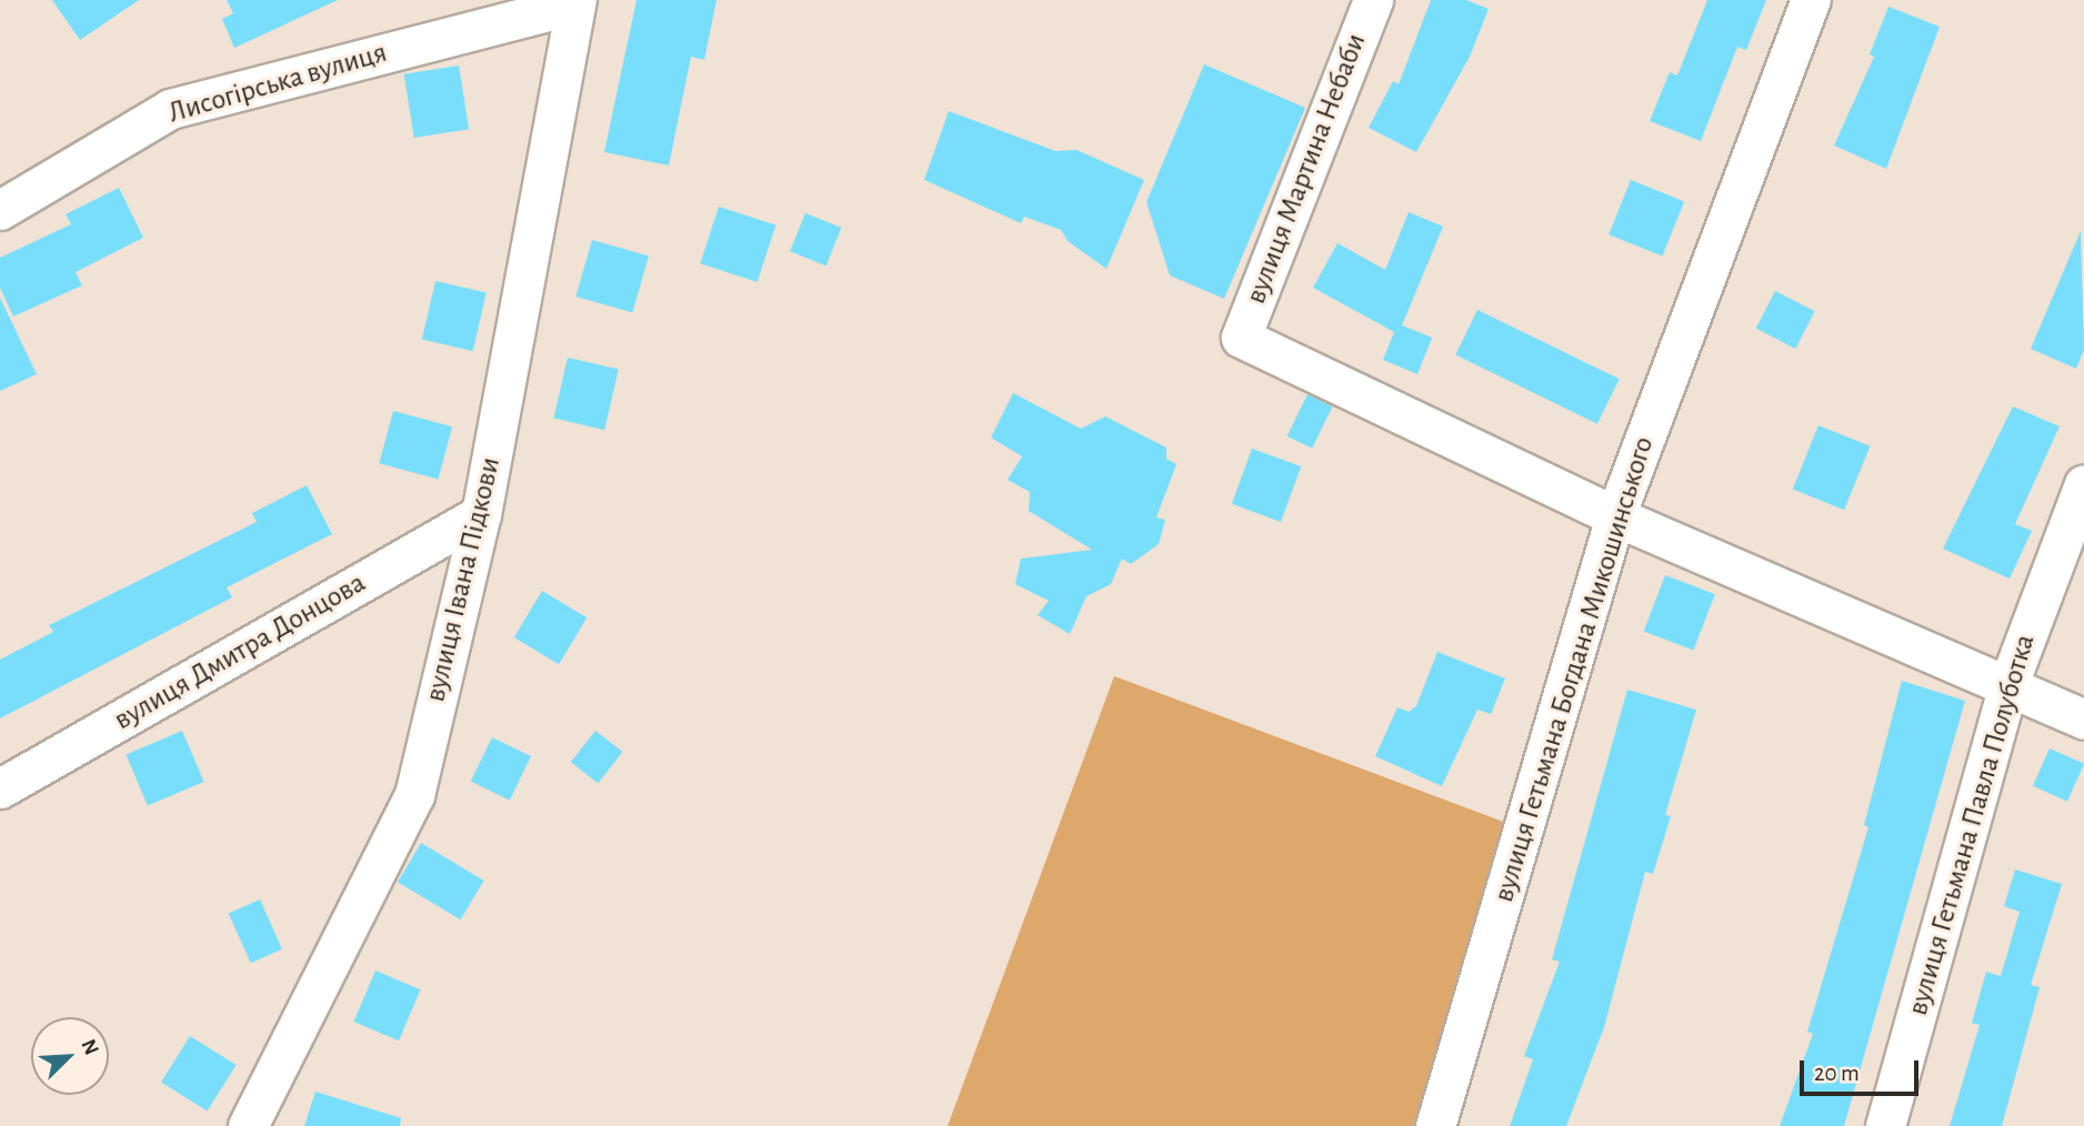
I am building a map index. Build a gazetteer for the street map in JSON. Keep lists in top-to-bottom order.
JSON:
{
  "streets": {
    "street": [
      "Лисогірська вулиця",
      "вулиця Мартина Небаби",
      "вулиця Івана Підкови",
      "вулиця Дмитра Донцова",
      "вулиця Гетьмана Богдана Микошинського",
      "вулиця Гетьмана Павла Полуботка"
    ]
  },
  "crossings": [
    ["Лисогірська вулиця", "вулиця Івана Підкови"],
    ["вулиця Мартина Небаби", "вулиця Гетьмана Богдана Микошинського"],
    ["вулиця Івана Підкови", "вулиця Дмитра Донцова"]
  ],
  "scale_bar": "20 m",
  "north": "top right"
}
